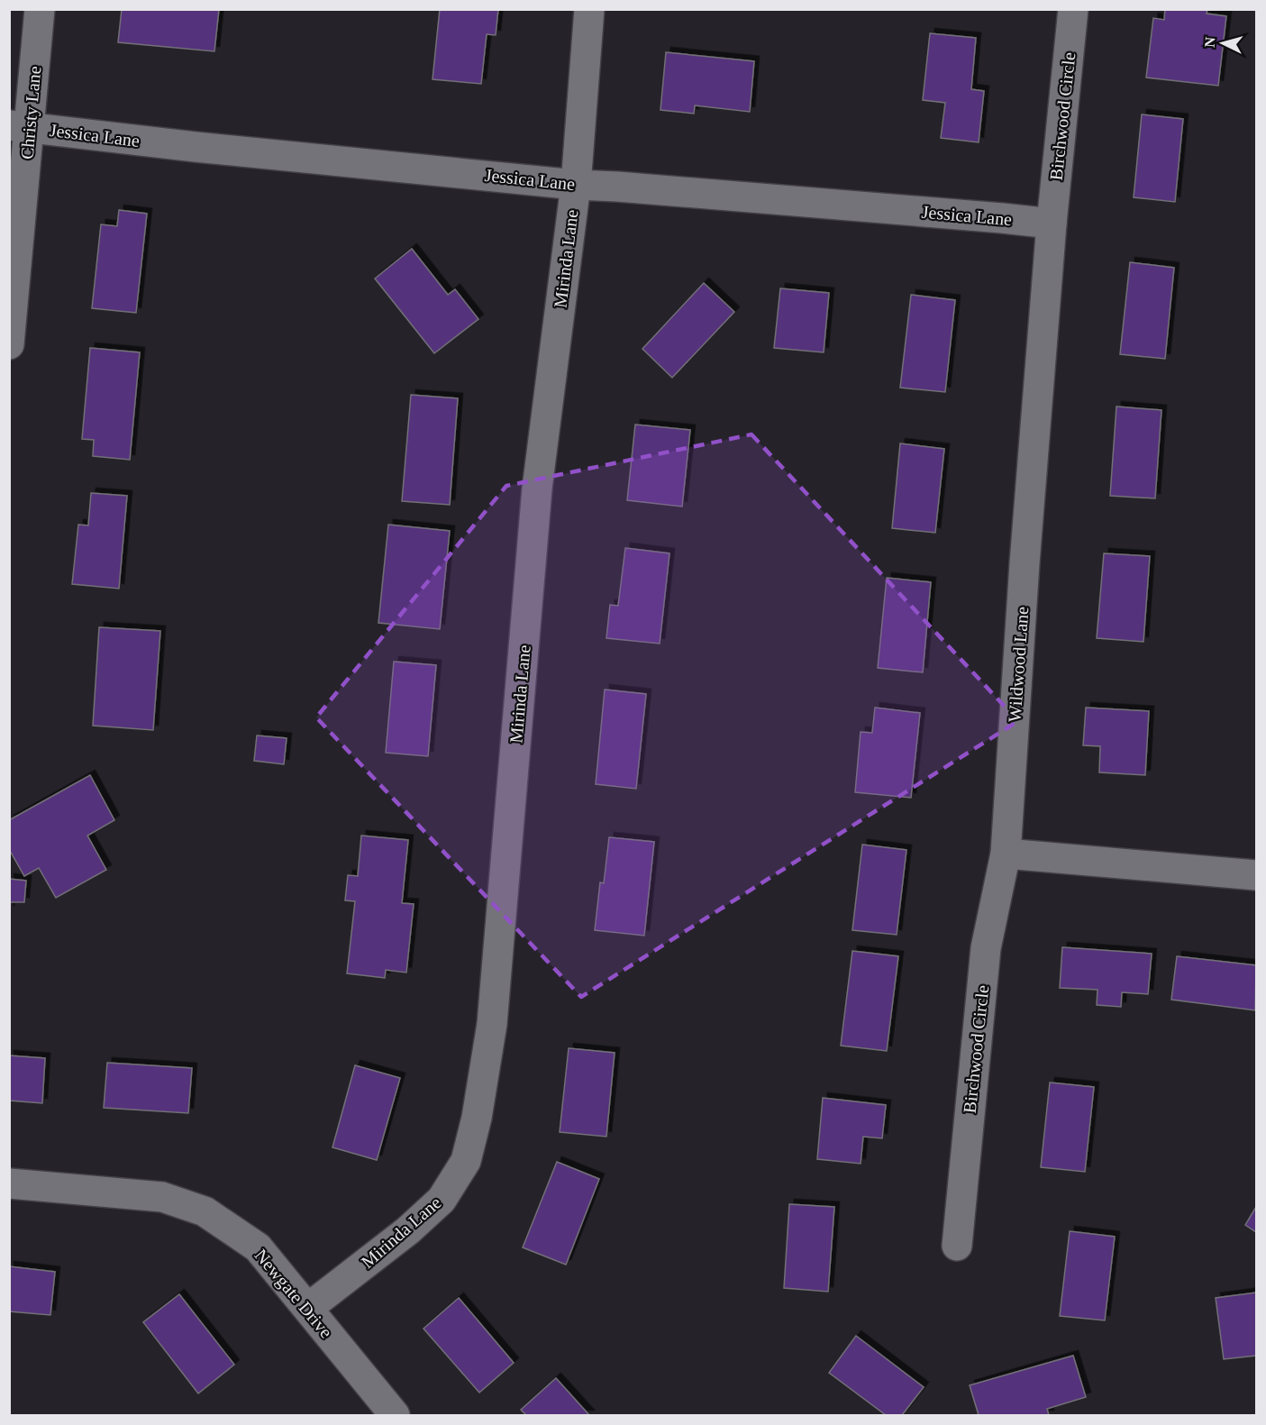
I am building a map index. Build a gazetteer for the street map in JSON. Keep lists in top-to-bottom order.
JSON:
{
  "streets": {
    "street": [
      "Christy Lane",
      "Birchwood Circle",
      "Jessica Lane",
      "Mirinda Lane",
      "Wildwood Lane",
      "Newgate Drive"
    ]
  },
  "crossings": [
    ["Christy Lane", "Jessica Lane"],
    ["Birchwood Circle", "Jessica Lane"],
    ["Birchwood Circle", "Wildwood Lane"],
    ["Jessica Lane", "Mirinda Lane"],
    ["Jessica Lane", "Wildwood Lane"],
    ["Mirinda Lane", "Newgate Drive"]
  ],
  "north": "left"
}
